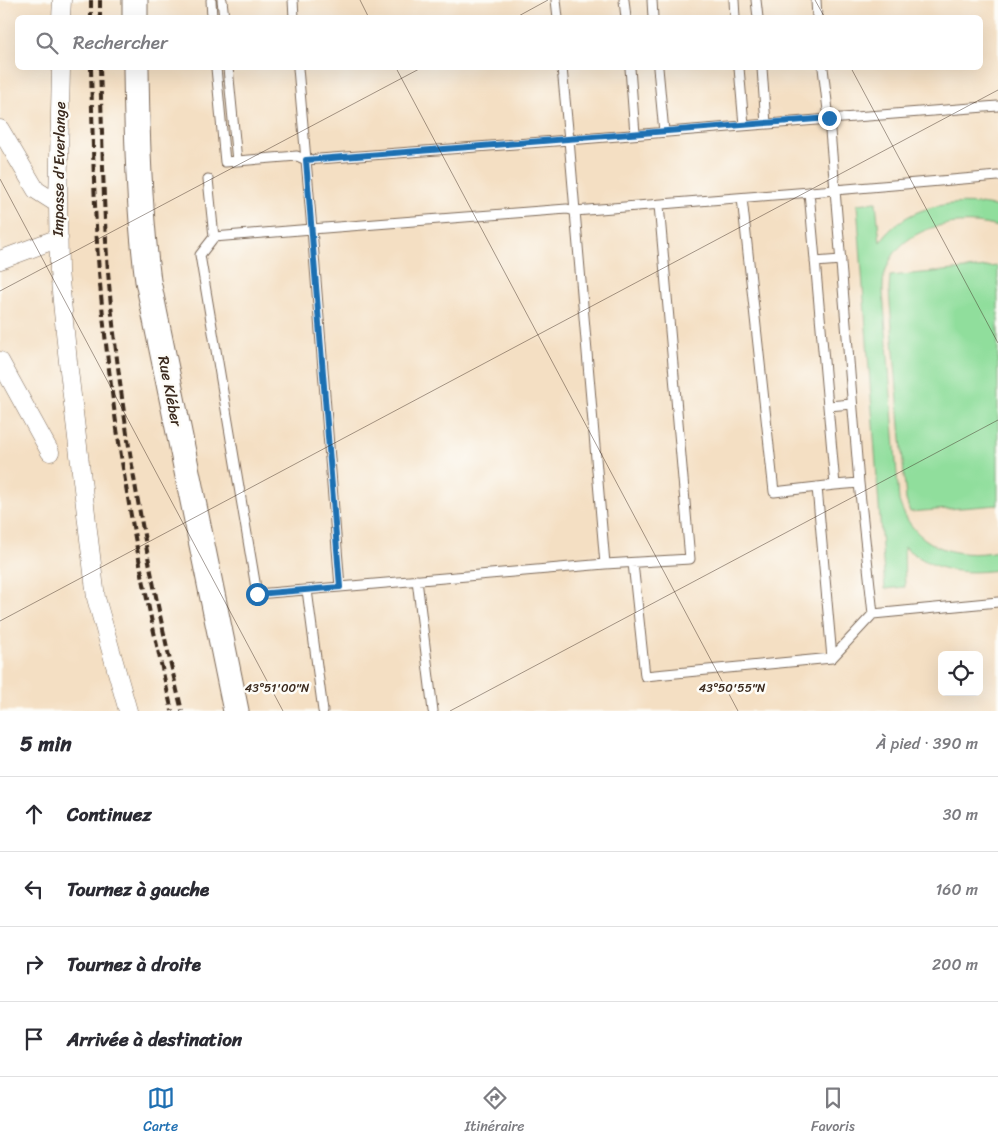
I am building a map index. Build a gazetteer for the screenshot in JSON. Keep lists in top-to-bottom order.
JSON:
{
  "streets": {
    "street": ["Impasse d'Everlange", "Rue Kléber"]
  },
  "page": {
    "search": "Rechercher",
    "heading": ["5 min", "À pied · 390 m"],
    "list": [
      ["Continuez", "30 m"],
      ["Tournez à gauche", "160 m"],
      ["Tournez à droite", "200 m"],
      "Arrivée à destination"
    ],
    "nav": ["Carte", "Itinéraire", "Favoris"]
  },
  "coordinates": ["43°51'00\"N", "43°50'55\"N"]
}
